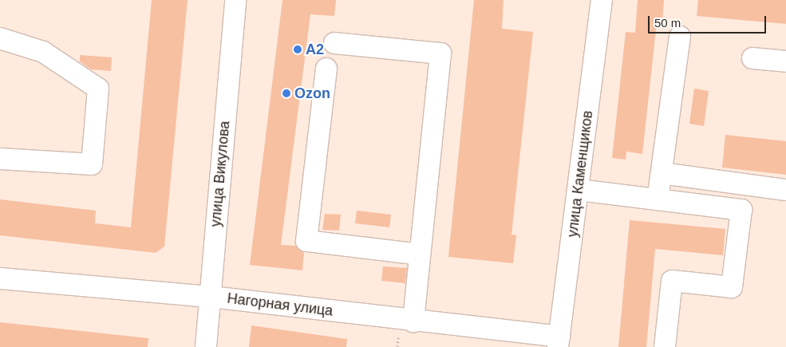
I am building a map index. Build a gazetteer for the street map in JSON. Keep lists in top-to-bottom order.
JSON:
{
  "streets": {
    "street": ["улица Викулова", "улица Каменщиков", "Нагорная улица"]
  },
  "crossings": [
    ["улица Викулова", "Нагорная улица"],
    ["улица Каменщиков", "Нагорная улица"]
  ],
  "places": ["А2", "Ozon"],
  "scale_bar": "50 m"
}
